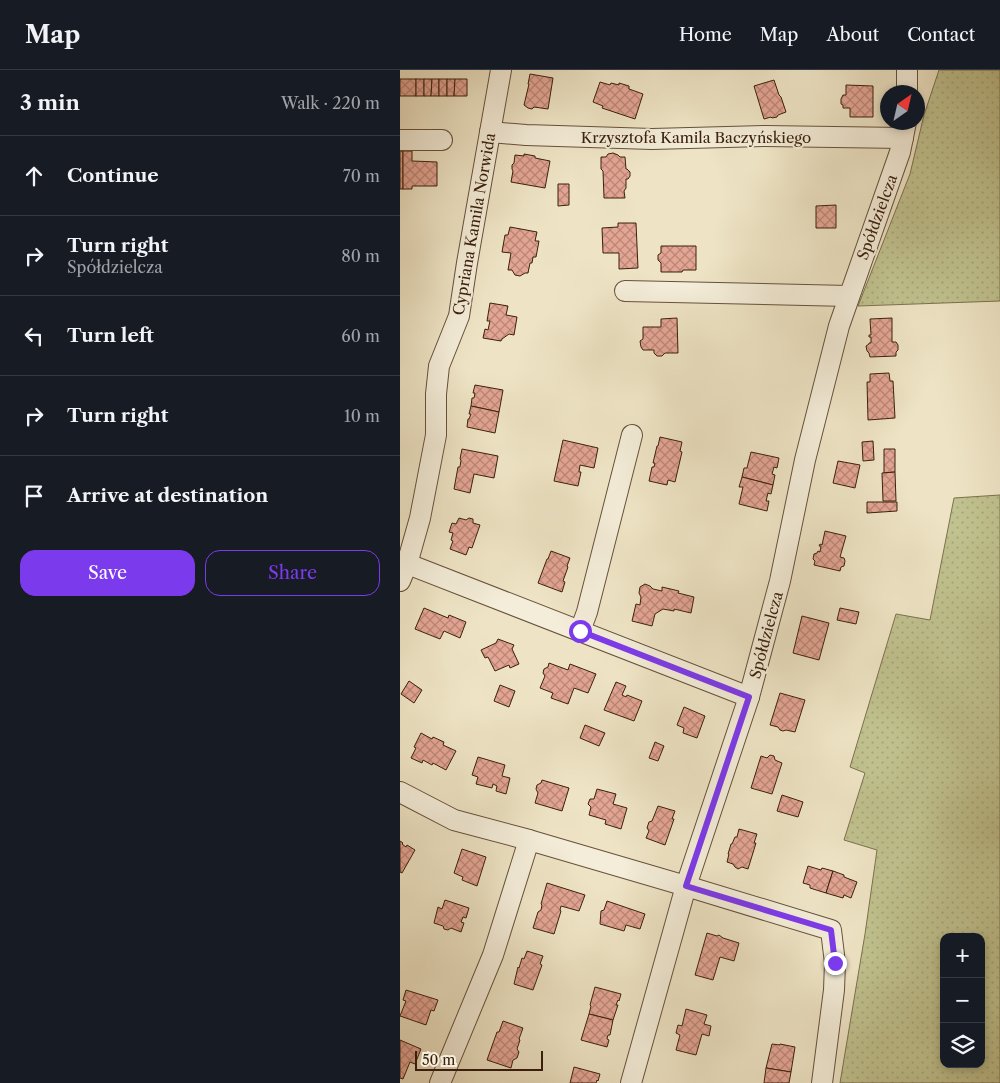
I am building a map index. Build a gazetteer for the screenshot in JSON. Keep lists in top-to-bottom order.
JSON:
{
  "streets": {
    "street": ["Krzysztofa Kamila Baczyńskiego", "Spółdzielcza", "Cypriana Kamila Norwida"]
  },
  "crossings": [
    ["Krzysztofa Kamila Baczyńskiego", "Spółdzielcza"],
    ["Krzysztofa Kamila Baczyńskiego", "Cypriana Kamila Norwida"]
  ],
  "scale_bar": "50 m",
  "north": "top right",
  "page": {
    "header": "Map",
    "nav": [
      "Home",
      "Map",
      "About",
      "Contact"
    ],
    "heading": ["3 min", "Walk · 220 m"],
    "list": [
      ["Continue", "70 m"],
      ["Turn right", "Spółdzielcza", "80 m"],
      ["Turn left", "60 m"],
      ["Turn right", "10 m"],
      "Arrive at destination"
    ],
    "buttons": ["Save", "Share"],
    "map_buttons": ["+", "−"],
    "scale": "50 m"
  }
}
